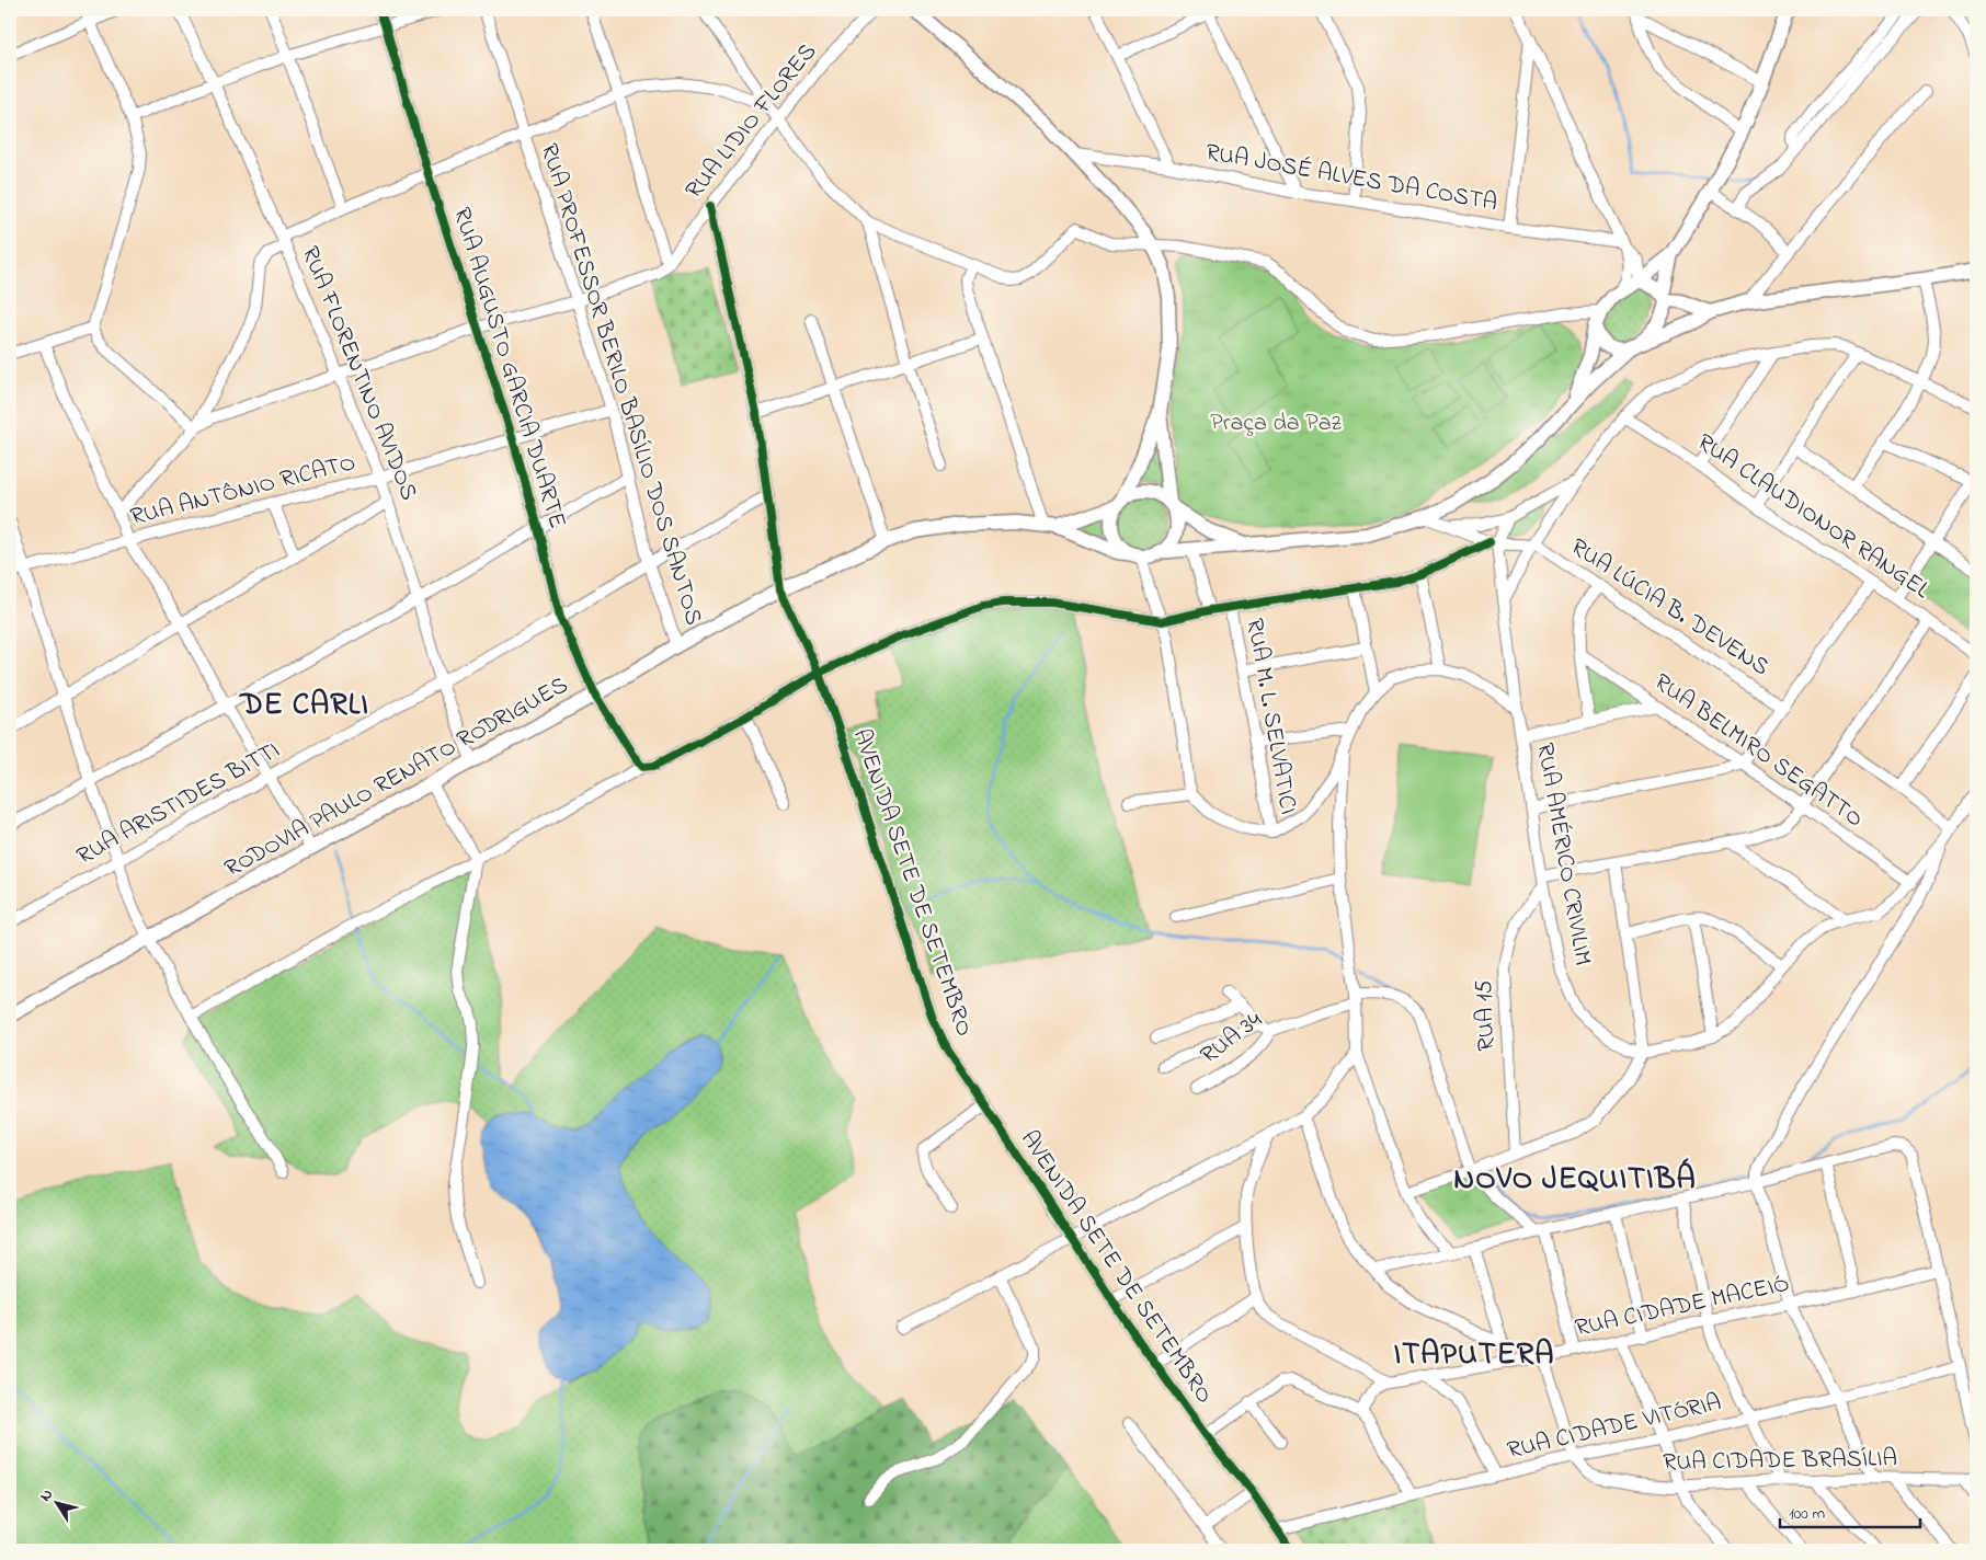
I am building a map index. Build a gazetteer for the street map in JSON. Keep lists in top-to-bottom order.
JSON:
{
  "streets": {
    "main road": ["RODOVIA PAULO RENATO RODRIGUES"],
    "street": [
      "RUA LIDIO FLORES",
      "RUA JOSÉ ALVES DA COSTA",
      "RUA AUGUSTO GARCIA DUARTE",
      "RUA FLORENTINO AVIDOS",
      "RUA PROFESSOR BERILO BASÍLIO DOS SANTOS",
      "RUA ANTÔNIO RICATO",
      "RUA CLAUDIONOR RANGEL",
      "RUA LÚCIA B. DEVENS",
      "RUA M. L. SELVATICI",
      "RUA BELMIRO SEGATTO",
      "RUA ARISTIDES BITTI",
      "RUA AMÉRICO CRIVILIM",
      "AVENIDA SETE DE SETEMBRO",
      "RUA 15",
      "RUA 34",
      "RUA CIDADE MACEIÓ",
      "RUA CIDADE VITÓRIA",
      "RUA CIDADE BRASÍLIA"
    ]
  },
  "crossings": [
    ["RUA LIDIO FLORES", "RUA AUGUSTO GARCIA DUARTE"],
    ["RUA LIDIO FLORES", "RUA FLORENTINO AVIDOS"],
    ["RUA LIDIO FLORES", "RUA PROFESSOR BERILO BASÍLIO DOS SANTOS"],
    ["RUA LIDIO FLORES", "AVENIDA SETE DE SETEMBRO"],
    ["RUA AUGUSTO GARCIA DUARTE", "RUA ANTÔNIO RICATO"],
    ["RUA AUGUSTO GARCIA DUARTE", "RODOVIA PAULO RENATO RODRIGUES"],
    ["RUA AUGUSTO GARCIA DUARTE", "RUA ARISTIDES BITTI"],
    ["RUA FLORENTINO AVIDOS", "RUA ANTÔNIO RICATO"],
    ["RUA FLORENTINO AVIDOS", "RODOVIA PAULO RENATO RODRIGUES"],
    ["RUA FLORENTINO AVIDOS", "RUA ARISTIDES BITTI"],
    ["RUA PROFESSOR BERILO BASÍLIO DOS SANTOS", "RUA ANTÔNIO RICATO"],
    ["RUA PROFESSOR BERILO BASÍLIO DOS SANTOS", "RODOVIA PAULO RENATO RODRIGUES"],
    ["RUA PROFESSOR BERILO BASÍLIO DOS SANTOS", "RUA ARISTIDES BITTI"],
    ["RODOVIA PAULO RENATO RODRIGUES", "AVENIDA SETE DE SETEMBRO"],
    ["RUA ARISTIDES BITTI", "AVENIDA SETE DE SETEMBRO"],
    ["RUA AMÉRICO CRIVILIM", "RUA 15"],
    ["AVENIDA SETE DE SETEMBRO", "RUA CIDADE VITÓRIA"],
    ["RUA CIDADE VITÓRIA", "RUA CIDADE BRASÍLIA"]
  ],
  "districts": ["DE CARLI", "NOVO JEQUITIBÁ", "ITAPUTERA"],
  "parks": ["Praça da Paz"],
  "scale_bar": "100 m",
  "north": "top left"
}
